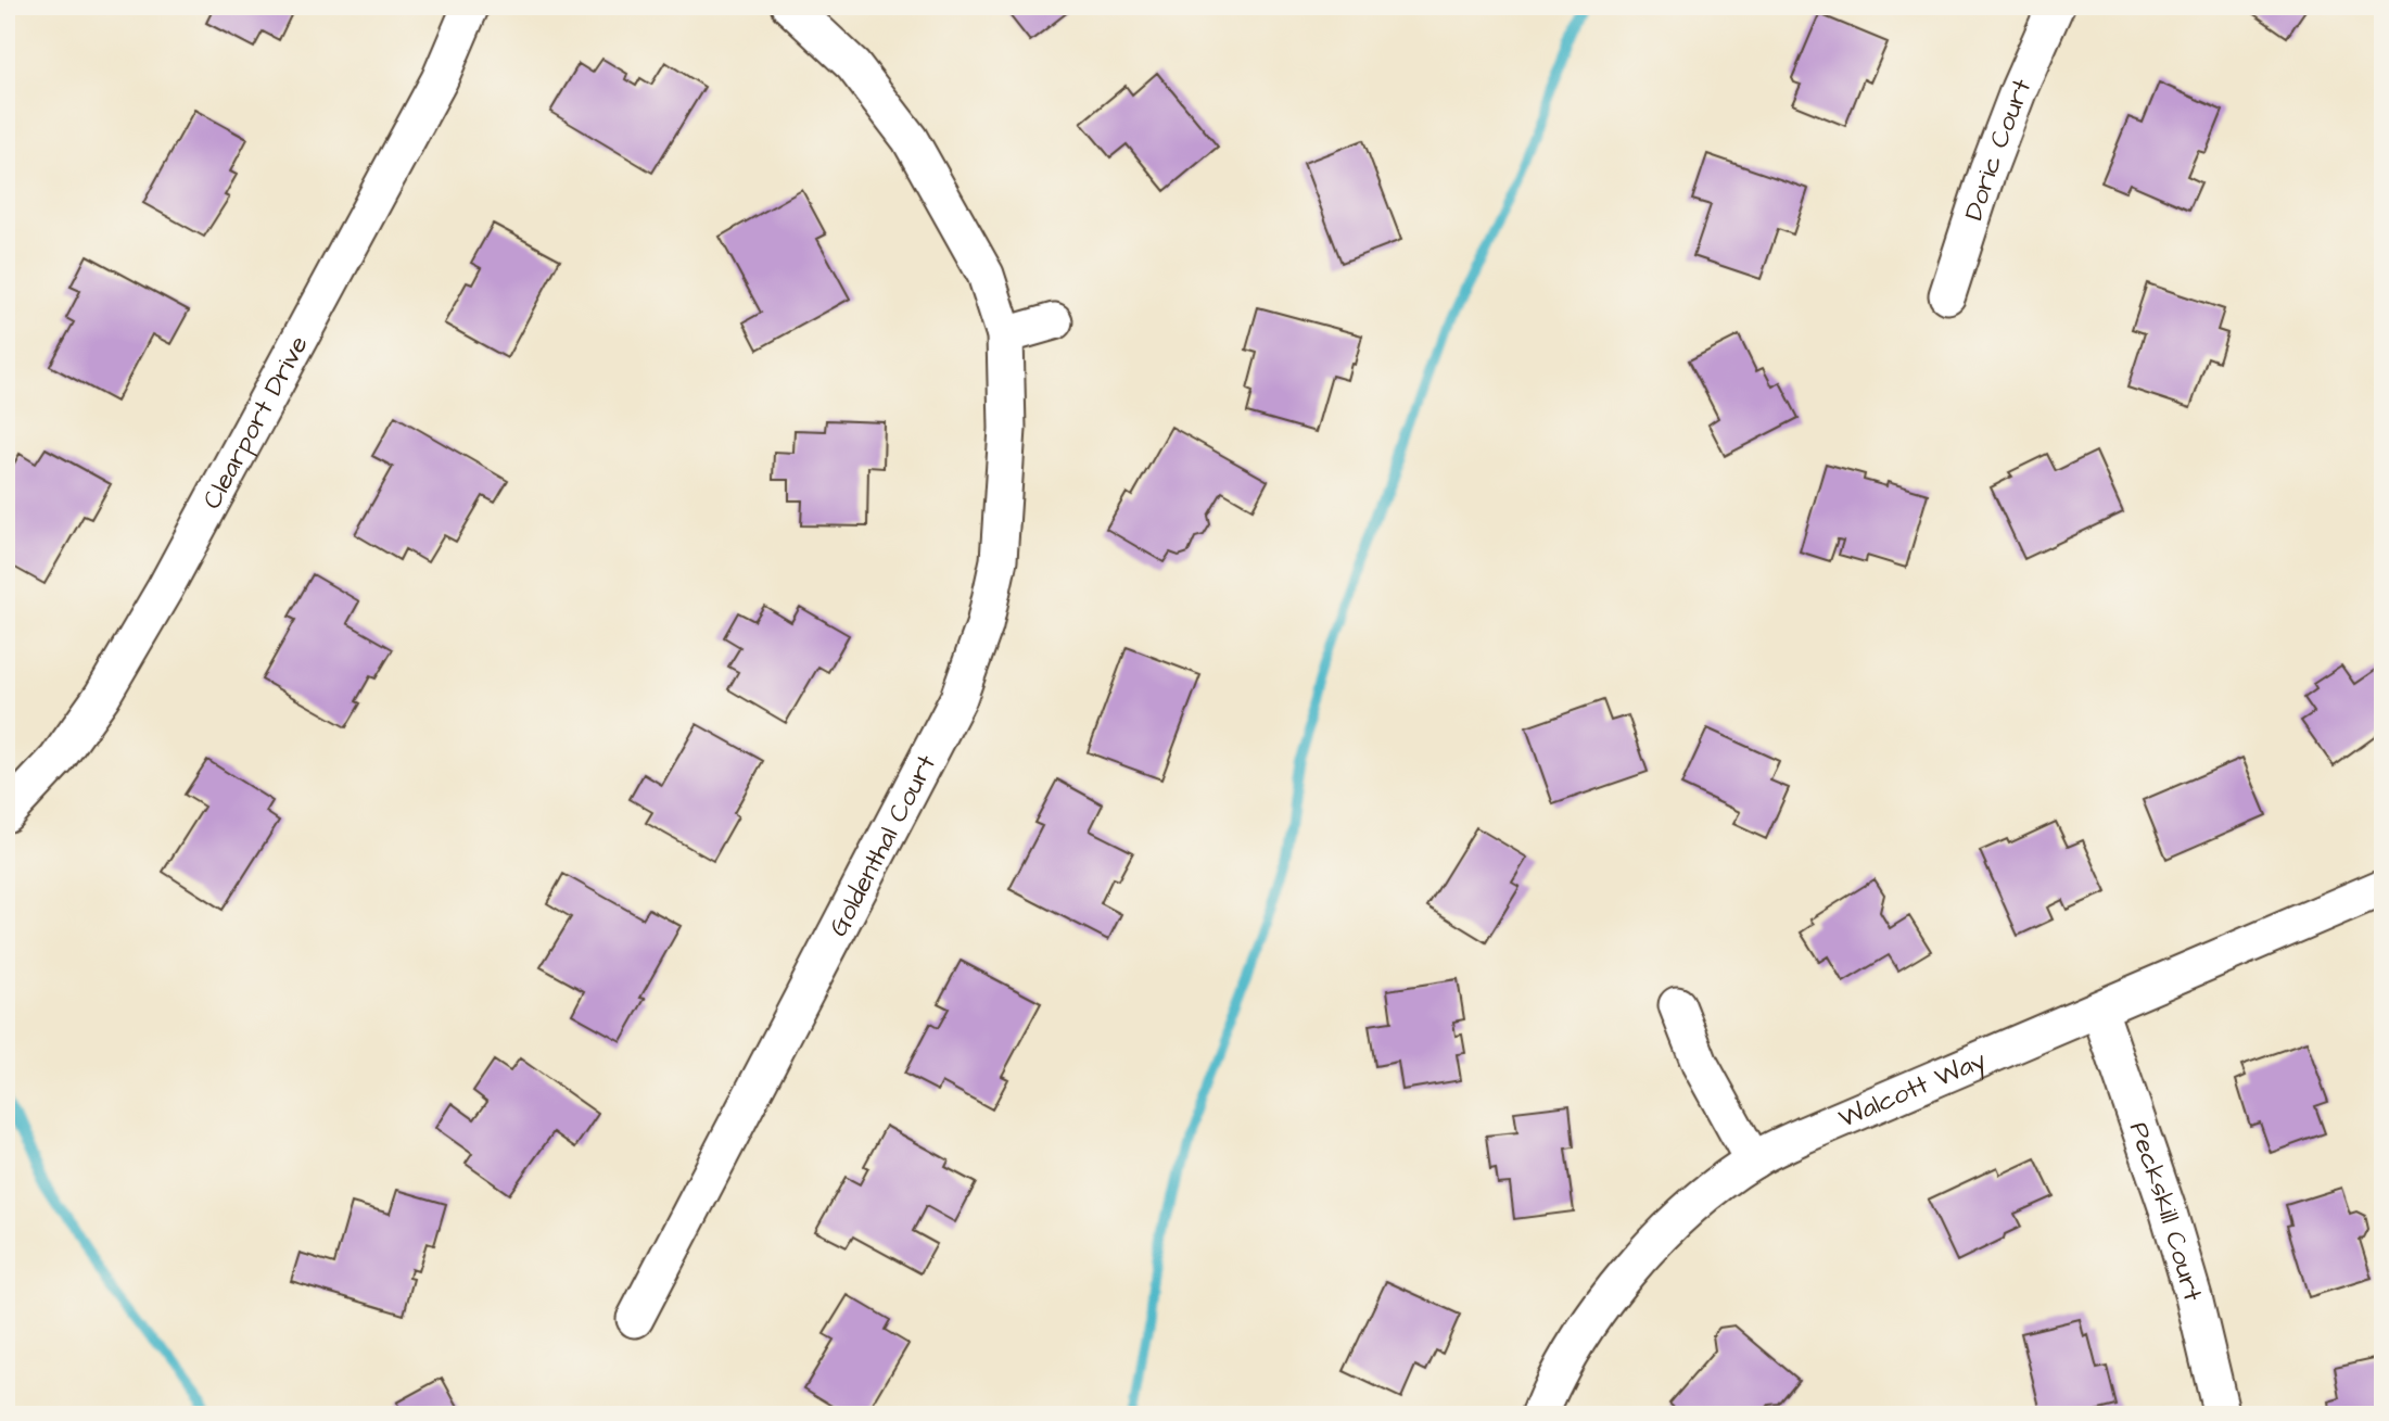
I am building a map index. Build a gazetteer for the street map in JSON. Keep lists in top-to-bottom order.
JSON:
{
  "streets": {
    "street": [
      "Doric Court",
      "Clearport Drive",
      "Goldenthal Court",
      "Walcott Way",
      "Peckskill Court"
    ]
  },
  "crossings": [
    ["Walcott Way", "Peckskill Court"]
  ]
}
